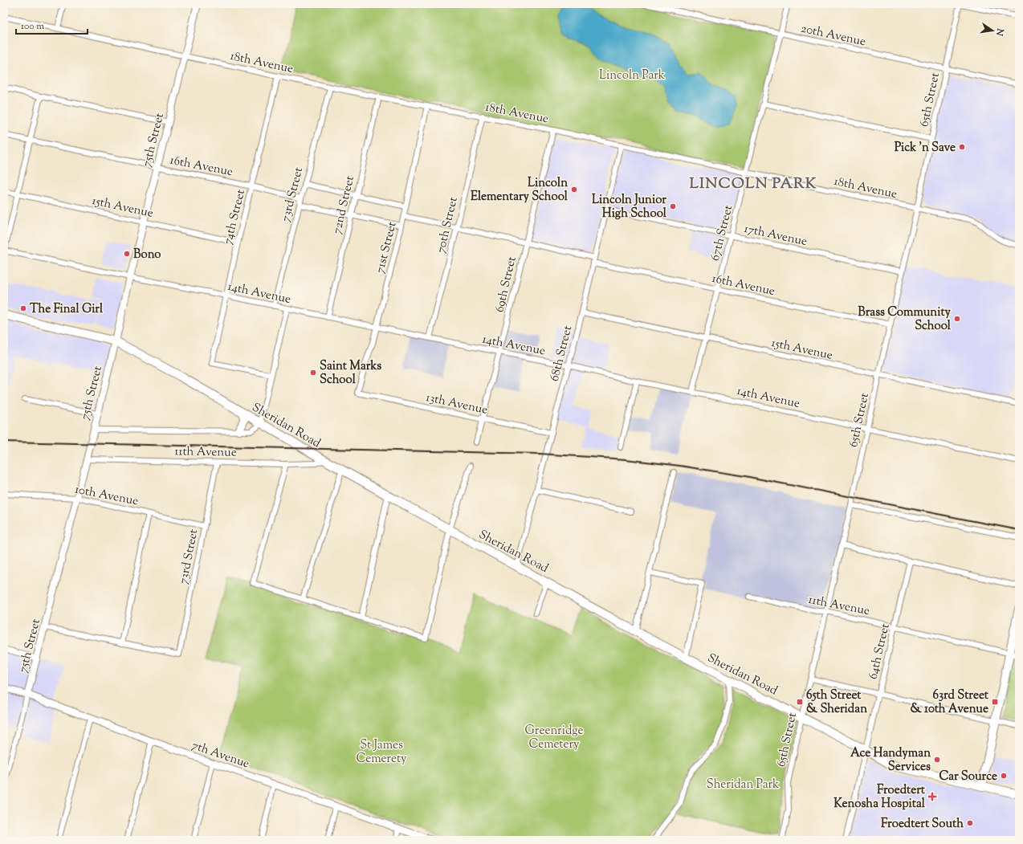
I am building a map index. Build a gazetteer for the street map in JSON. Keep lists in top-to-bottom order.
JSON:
{
  "streets": {
    "main road": ["Sheridan Road"],
    "street": [
      "20th Avenue",
      "18th Avenue",
      "65th Street",
      "75th Street",
      "16th Avenue",
      "73rd Street",
      "72nd Street",
      "15th Avenue",
      "74th Street",
      "70th Street",
      "67th Street",
      "17th Avenue",
      "71st Street",
      "69th Street",
      "14th Avenue",
      "68th Street",
      "13th Avenue",
      "11th Avenue",
      "10th Avenue",
      "64th Street",
      "7th Avenue"
    ]
  },
  "crossings": [
    ["20th Avenue", "65th Street"],
    ["20th Avenue", "67th Street"],
    ["18th Avenue", "65th Street"],
    ["18th Avenue", "75th Street"],
    ["18th Avenue", "73rd Street"],
    ["18th Avenue", "72nd Street"],
    ["18th Avenue", "74th Street"],
    ["18th Avenue", "70th Street"],
    ["18th Avenue", "67th Street"],
    ["18th Avenue", "71st Street"],
    ["18th Avenue", "69th Street"],
    ["18th Avenue", "68th Street"],
    ["65th Street", "16th Avenue"],
    ["65th Street", "15th Avenue"],
    ["65th Street", "17th Avenue"],
    ["65th Street", "14th Avenue"],
    ["65th Street", "Sheridan Road"],
    ["65th Street", "11th Avenue"],
    ["75th Street", "16th Avenue"],
    ["75th Street", "15th Avenue"],
    ["75th Street", "14th Avenue"],
    ["75th Street", "Sheridan Road"],
    ["75th Street", "11th Avenue"],
    ["75th Street", "10th Avenue"],
    ["75th Street", "7th Avenue"],
    ["16th Avenue", "73rd Street"],
    ["16th Avenue", "74th Street"],
    ["16th Avenue", "70th Street"],
    ["16th Avenue", "67th Street"],
    ["16th Avenue", "71st Street"],
    ["16th Avenue", "69th Street"],
    ["16th Avenue", "68th Street"],
    ["73rd Street", "14th Avenue"],
    ["73rd Street", "11th Avenue"],
    ["73rd Street", "10th Avenue"],
    ["72nd Street", "14th Avenue"],
    ["15th Avenue", "74th Street"],
    ["15th Avenue", "67th Street"],
    ["15th Avenue", "68th Street"],
    ["74th Street", "14th Avenue"],
    ["70th Street", "14th Avenue"],
    ["67th Street", "17th Avenue"],
    ["67th Street", "14th Avenue"],
    ["17th Avenue", "68th Street"],
    ["71st Street", "14th Avenue"],
    ["71st Street", "13th Avenue"],
    ["69th Street", "14th Avenue"],
    ["69th Street", "13th Avenue"],
    ["14th Avenue", "68th Street"],
    ["68th Street", "13th Avenue"],
    ["68th Street", "Sheridan Road"],
    ["Sheridan Road", "11th Avenue"],
    ["Sheridan Road", "64th Street"],
    ["11th Avenue", "64th Street"]
  ],
  "districts": ["LINCOLN PARK"],
  "parks": [
    "Lincoln Park",
    "Greenridge Cemetery",
    "St James Cemerety",
    "Sheridan Park"
  ],
  "places": {
    "other": [
      "Pick 'n Save",
      "Lincoln Elementary School",
      "Lincoln Junior High School",
      "Bono",
      "The Final Girl",
      "Brass Community School",
      "Saint Marks School",
      "Ace Handyman Services",
      "Car Source",
      "Froedtert South"
    ],
    "transit": ["65th Street & Sheridan", "63rd Street & 10th Avenue"],
    "health": ["Froedtert Kenosha Hospital"]
  },
  "scale_bar": "100 m",
  "north": "right"
}
